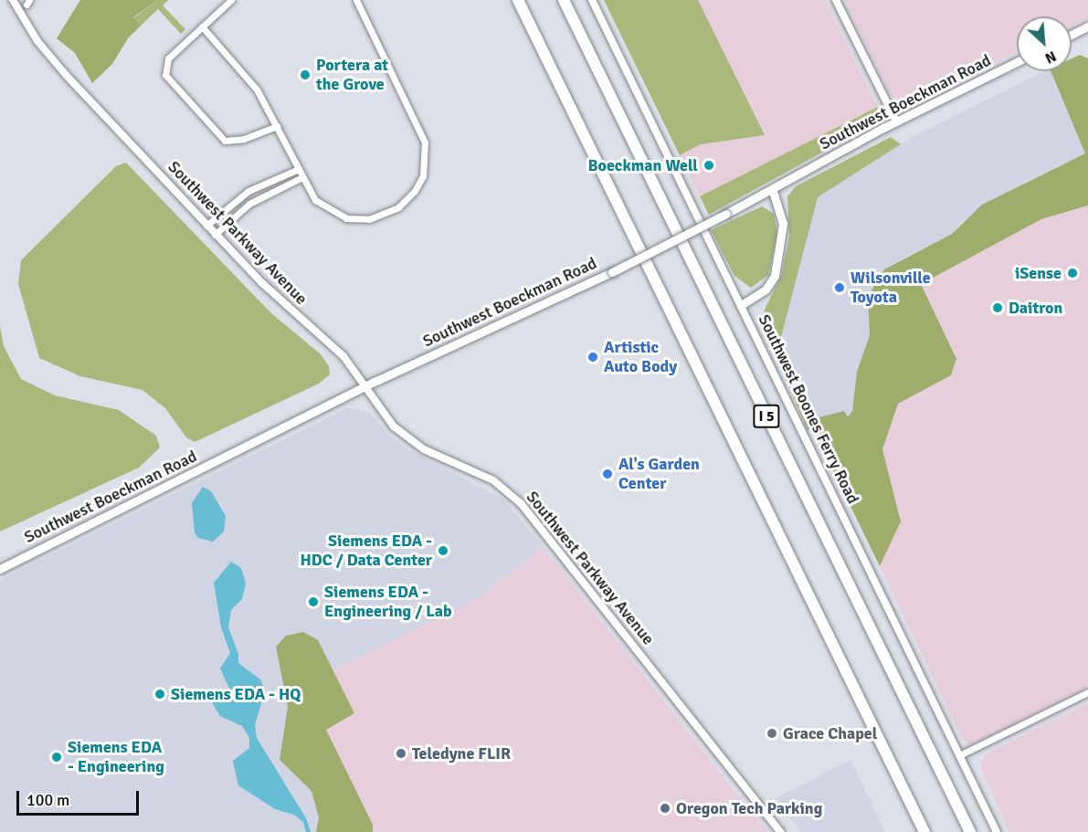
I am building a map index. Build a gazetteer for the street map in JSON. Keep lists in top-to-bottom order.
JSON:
{
  "streets": {
    "highway": ["I 5"],
    "main road": ["Southwest Boeckman Road"],
    "street": ["Southwest Parkway Avenue", "Southwest Boones Ferry Road"]
  },
  "crossings": [
    ["Southwest Boeckman Road", "Southwest Parkway Avenue"]
  ],
  "places": [
    "Portera at the Grove",
    "Boeckman Well",
    "iSense",
    "Wilsonville Toyota",
    "Daitron",
    "Artistic Auto Body",
    "Al's Garden Center",
    "Siemens EDA - HDC / Data Center",
    "Siemens EDA - Engineering / Lab",
    "Siemens EDA - HQ",
    "Grace Chapel",
    "Teledyne FLIR",
    "Siemens EDA - Engineering",
    "Oregon Tech Parking"
  ],
  "scale_bar": "100 m",
  "north": "bottom right"
}
